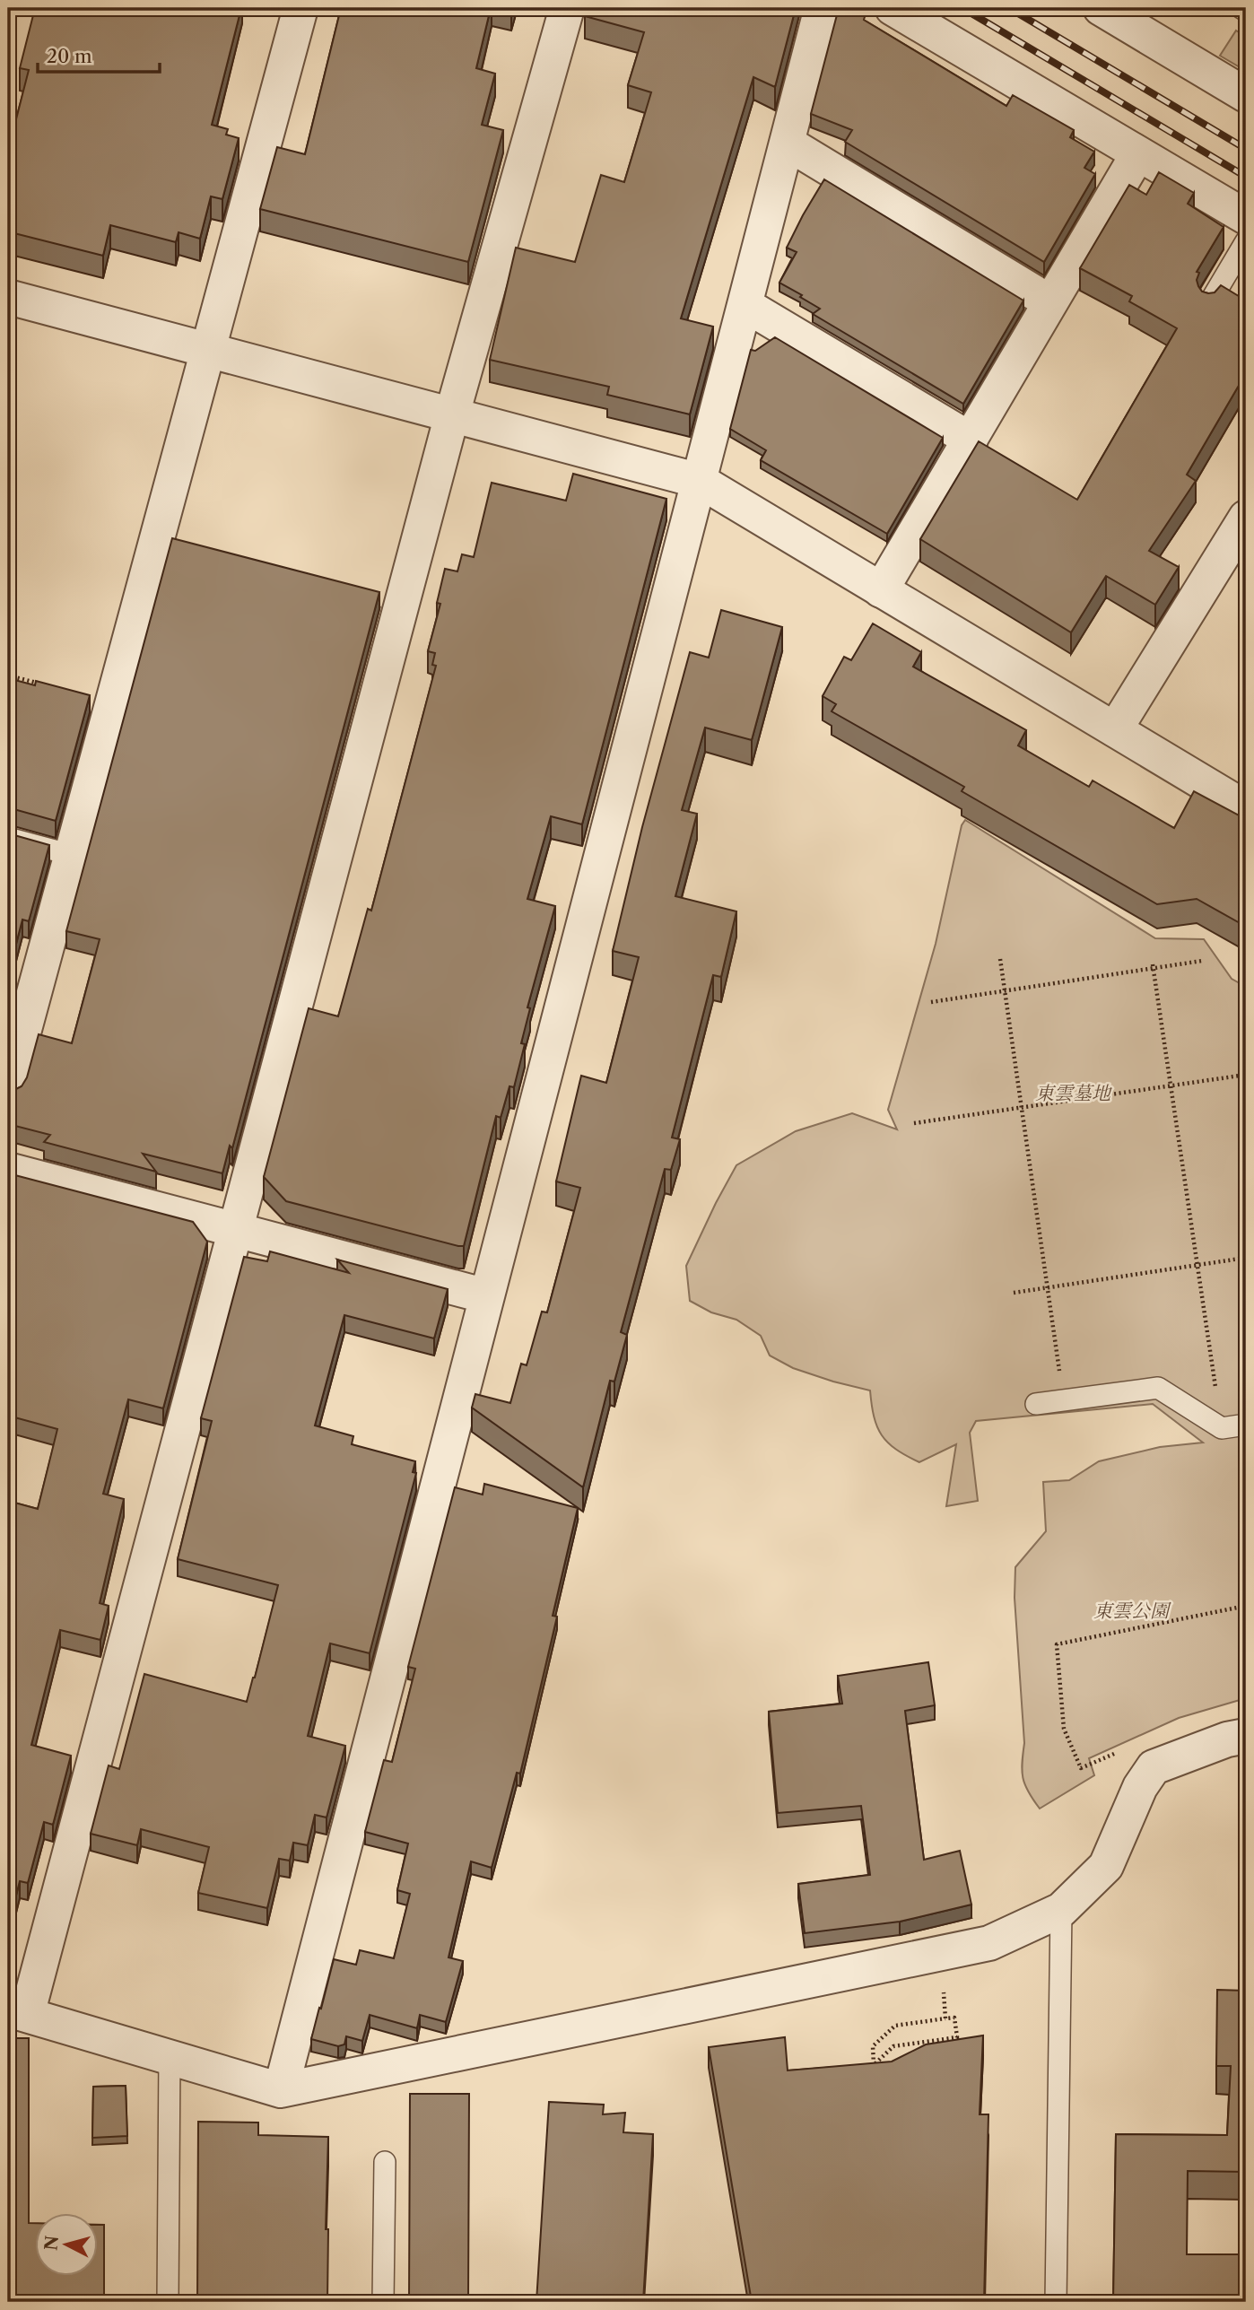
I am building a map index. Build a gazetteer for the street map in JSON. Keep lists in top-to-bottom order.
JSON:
{
  "parks": ["東雲墓地", "東雲公園"],
  "scale_bar": "20 m",
  "north": "left"
}
